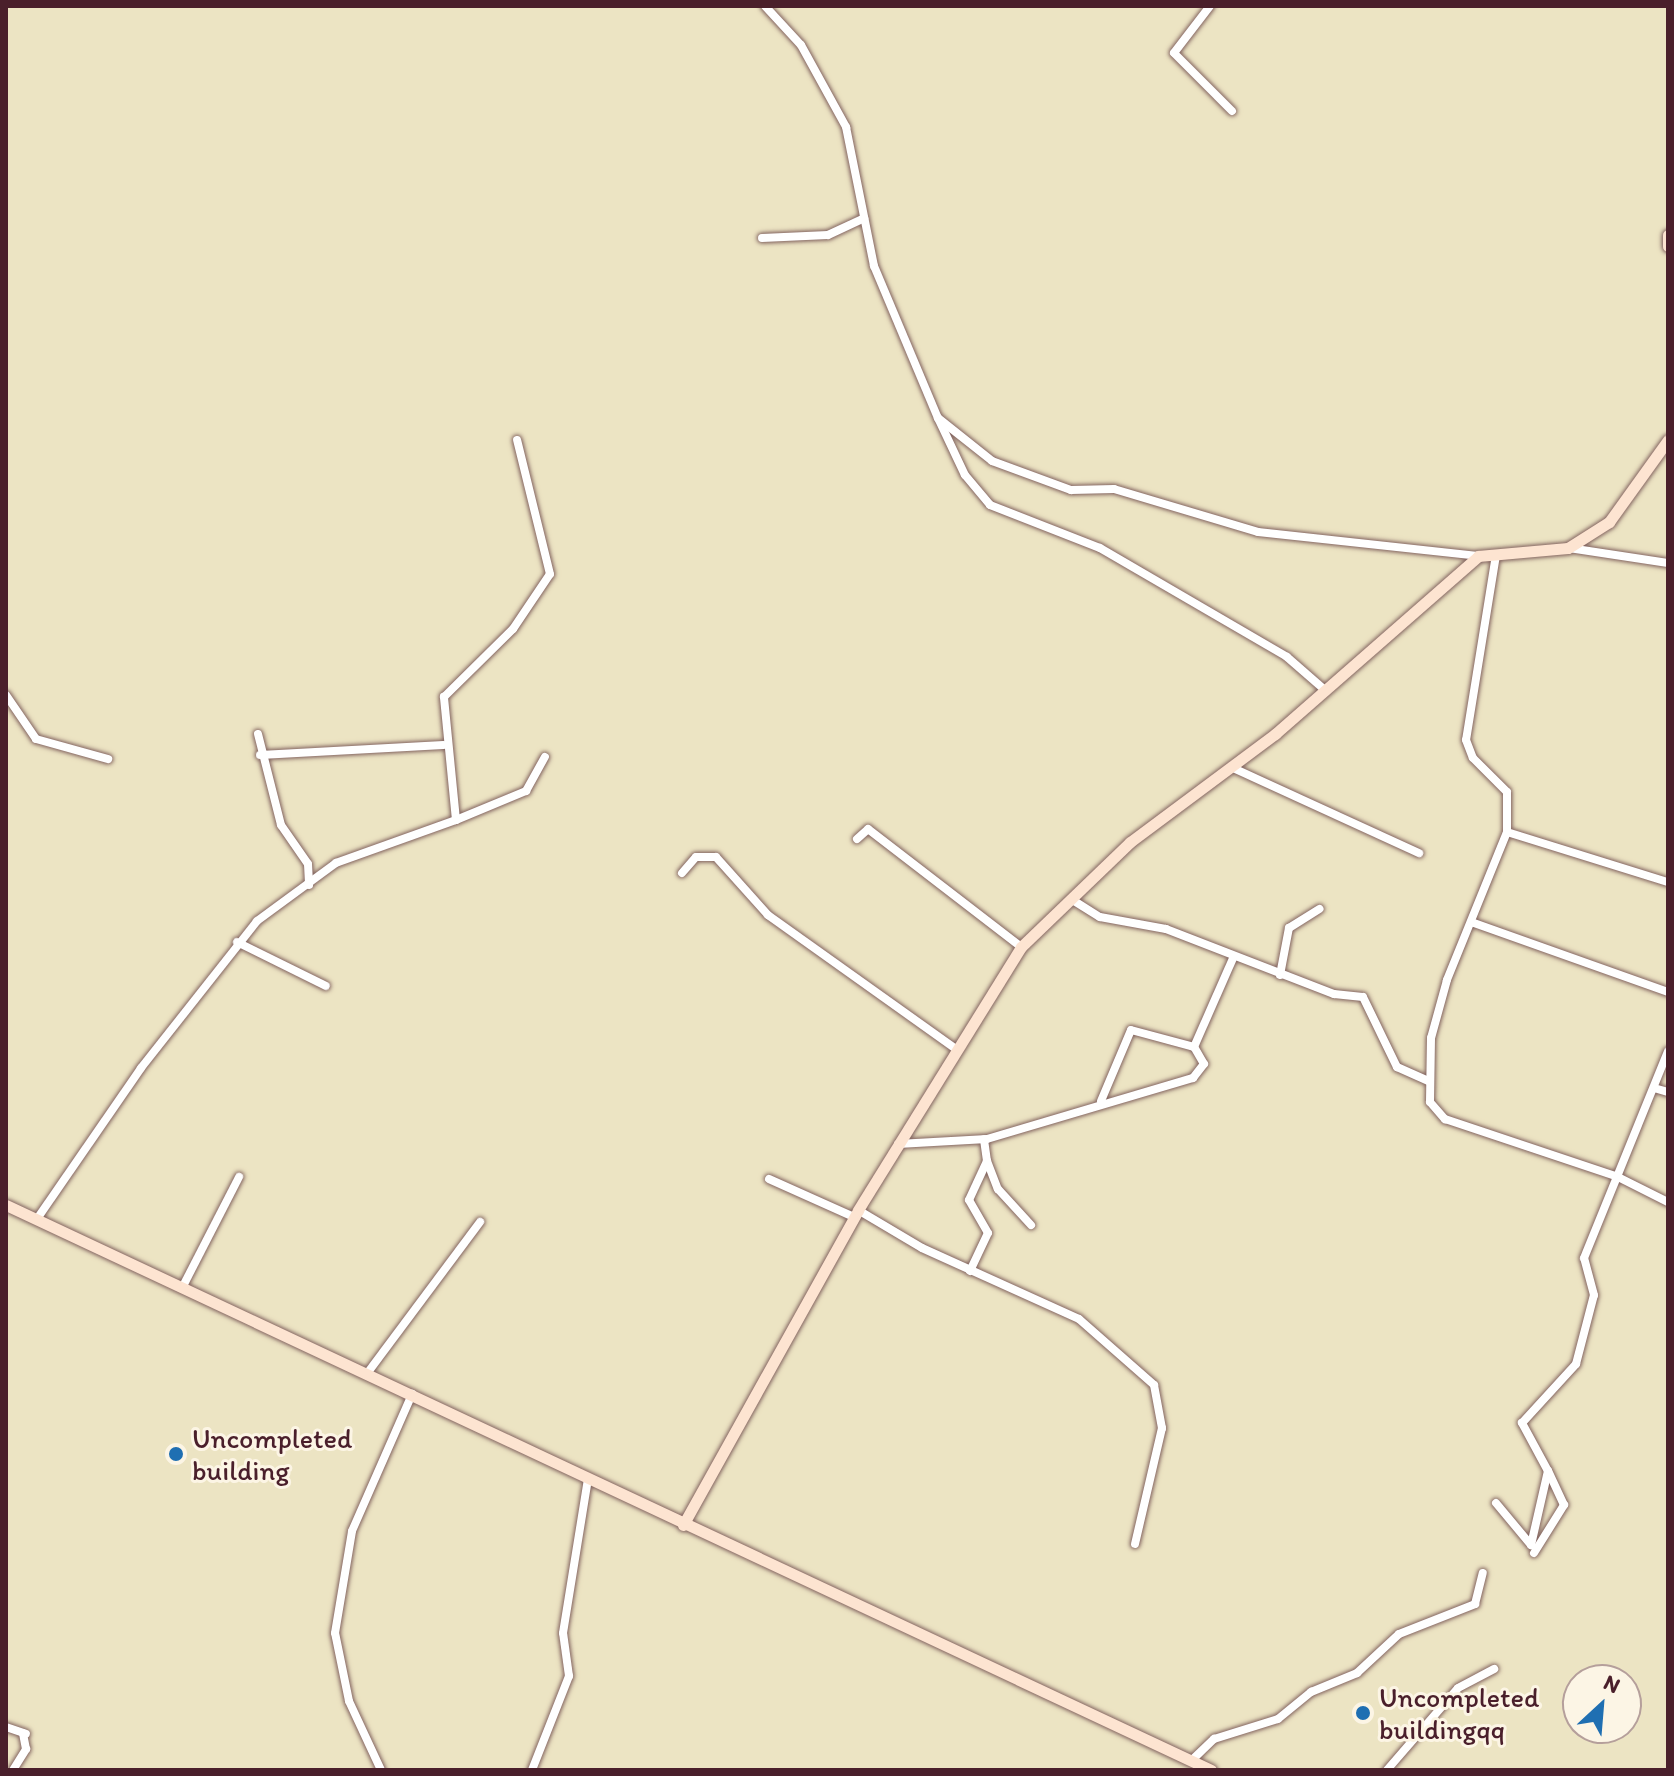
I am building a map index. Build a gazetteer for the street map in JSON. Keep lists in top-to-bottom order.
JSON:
{
  "places": ["Uncompleted building", "Uncompleted buildingqq"],
  "north": "top right"
}
